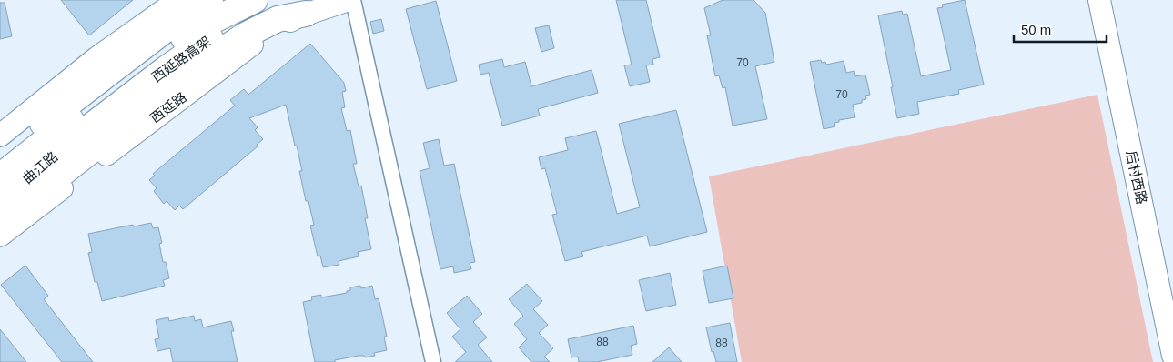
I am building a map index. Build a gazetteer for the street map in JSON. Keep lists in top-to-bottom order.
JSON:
{
  "streets": {
    "highway": ["西延路高架", "曲江路"],
    "main road": ["西延路", "后村西路"]
  },
  "crossings": [
    ["西延路高架", "西延路"],
    ["西延路高架", "曲江路"]
  ],
  "house_numbers": [
    "70",
    "70",
    "88",
    "88"
  ],
  "scale_bar": "50 m"
}
